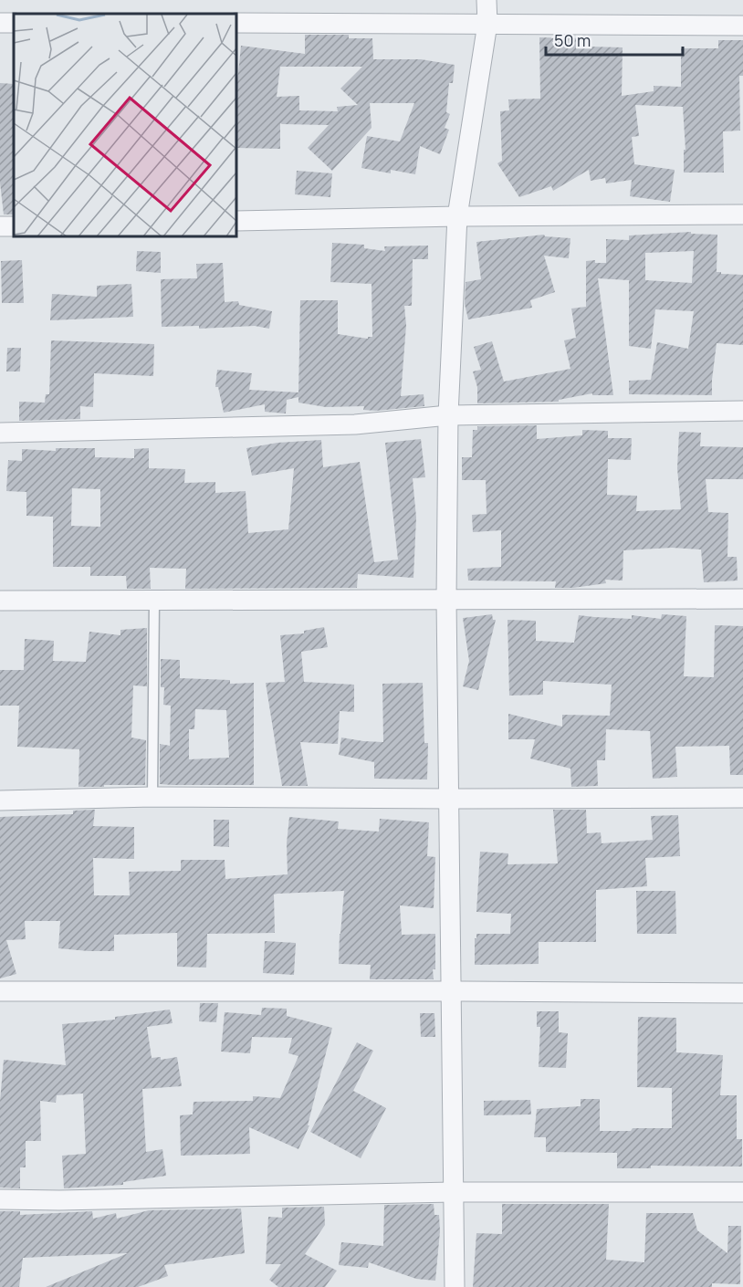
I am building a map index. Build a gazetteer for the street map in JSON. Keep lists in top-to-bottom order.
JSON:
{
  "scale_bar": "50 m"
}
